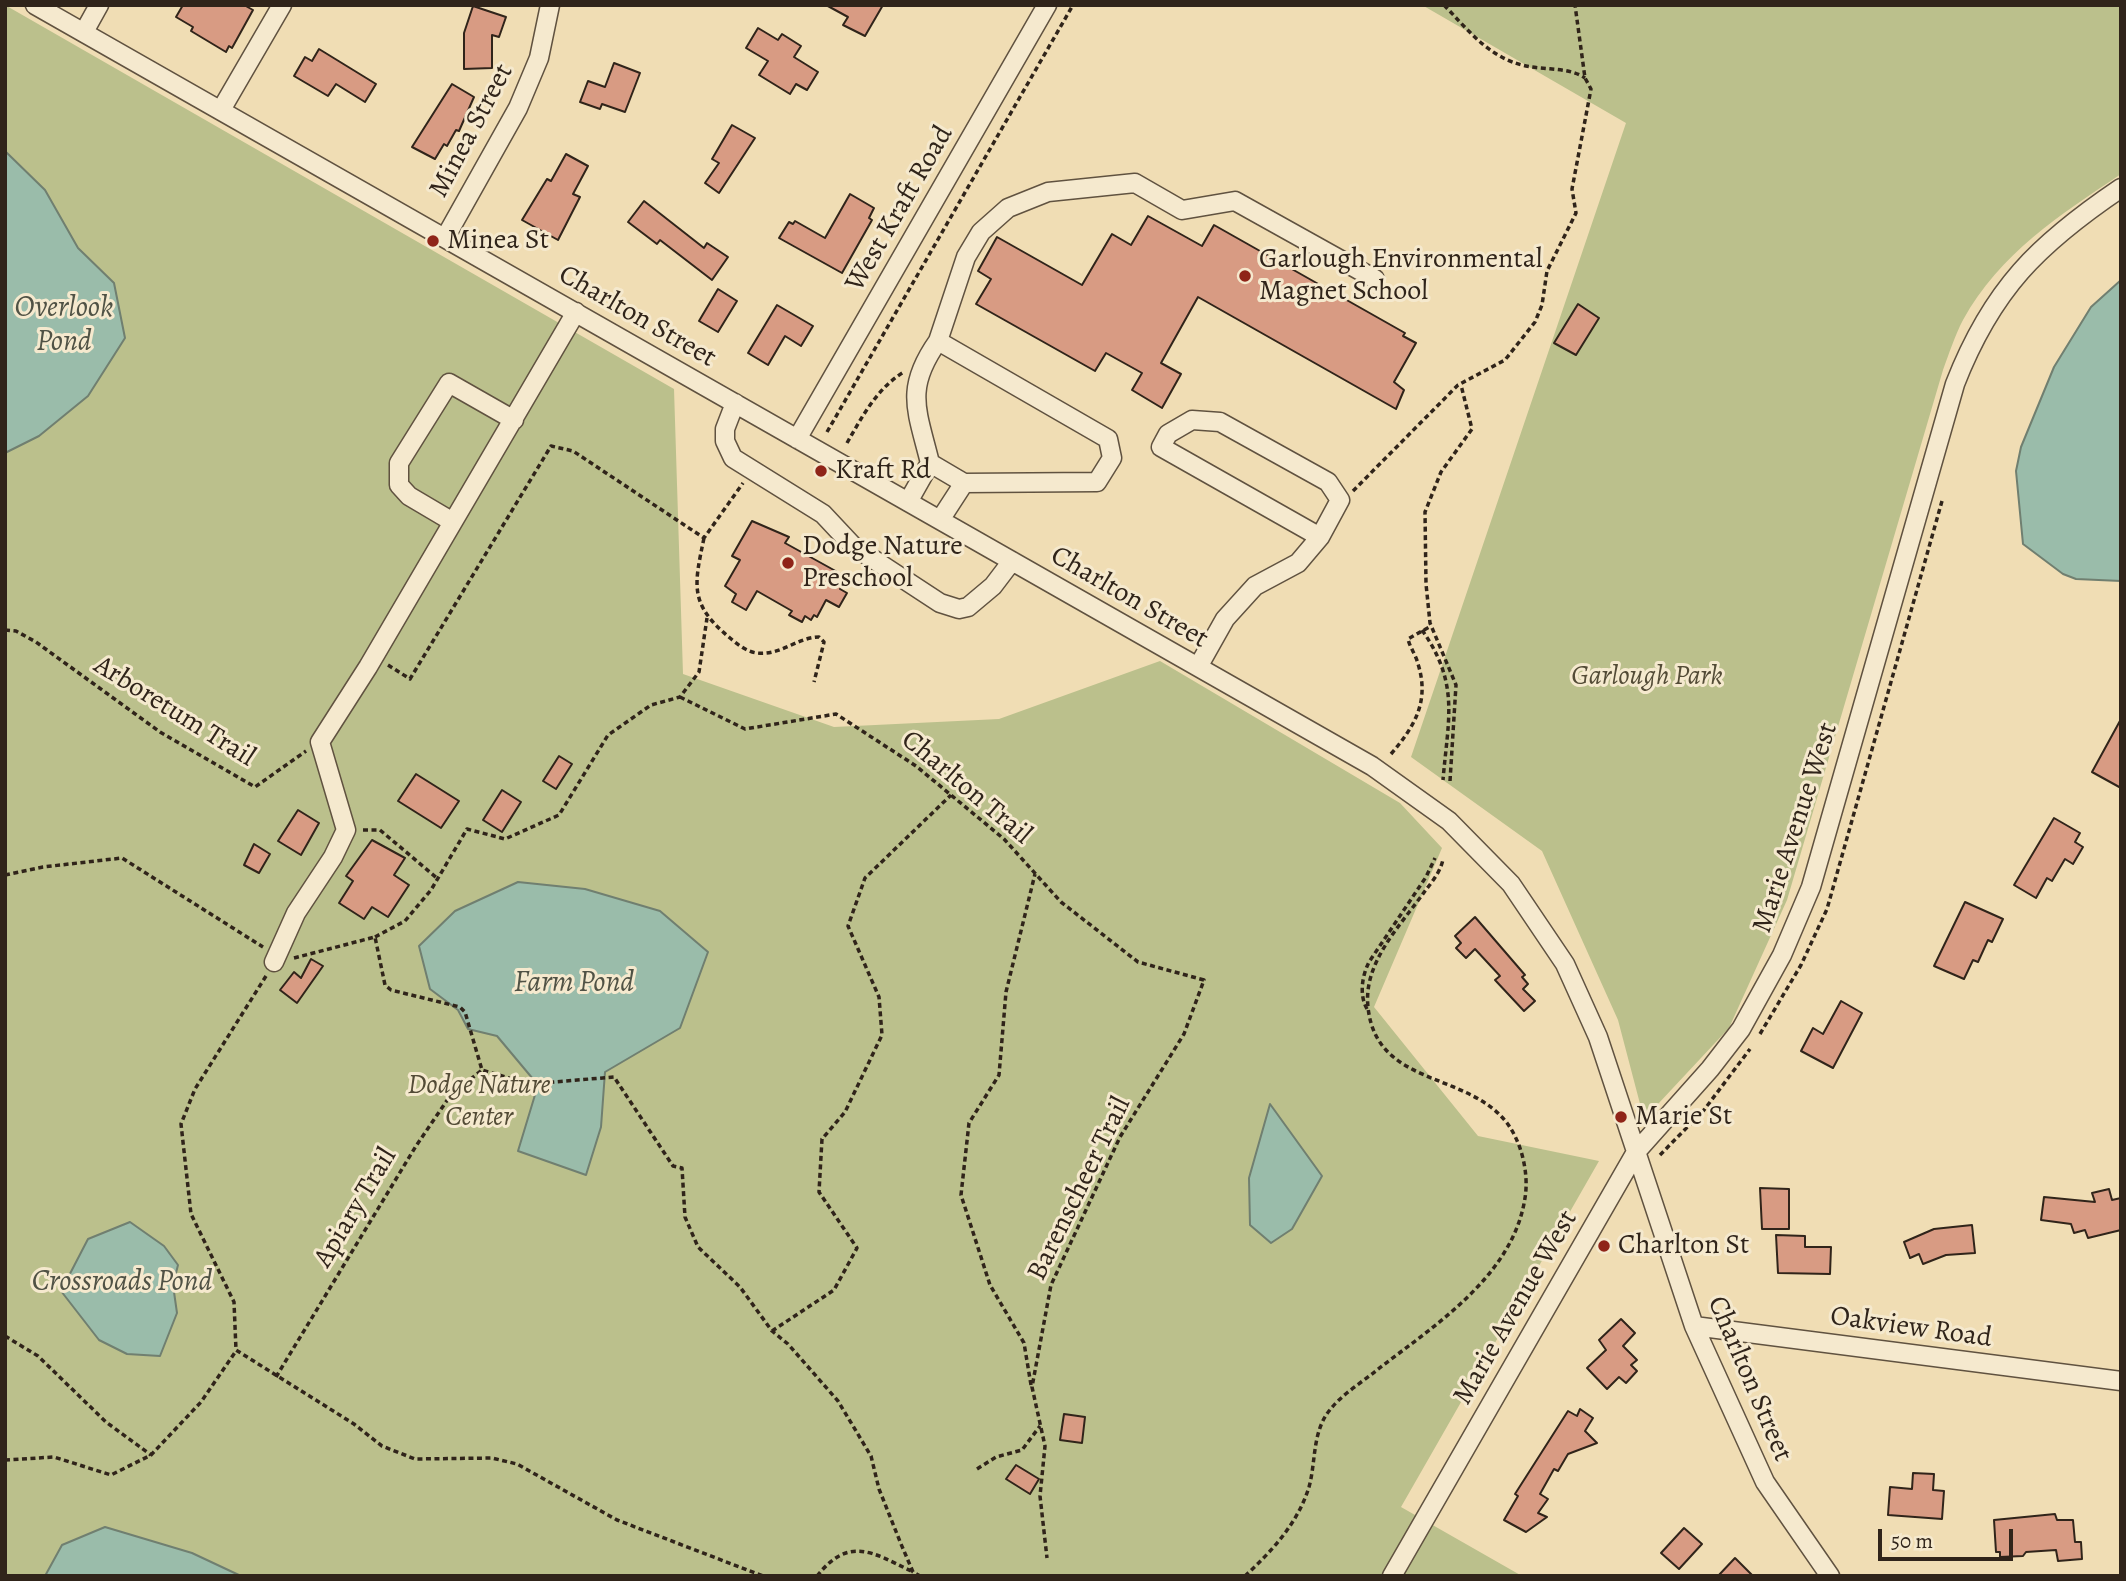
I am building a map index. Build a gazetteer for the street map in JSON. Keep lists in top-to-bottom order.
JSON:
{
  "streets": {
    "street": [
      "Minea Street",
      "West Kraft Road",
      "Charlton Street",
      "Marie Avenue West",
      "Oakview Road"
    ],
    "path": [
      "Arboretum Trail",
      "Charlton Trail",
      "Barenscheer Trail",
      "Apiary Trail"
    ]
  },
  "crossings": [
    ["Minea Street", "Charlton Street"],
    ["West Kraft Road", "Charlton Street"],
    ["Charlton Street", "Marie Avenue West"],
    ["Charlton Street", "Oakview Road"],
    ["Charlton Trail", "Barenscheer Trail"]
  ],
  "water": ["Overlook Pond", "Farm Pond", "Crossroads Pond"],
  "parks": ["Garlough Park", "Dodge Nature Center"],
  "places": [
    "Minea St",
    "Garlough Environmental Magnet School",
    "Kraft Rd",
    "Dodge Nature Preschool",
    "Marie St",
    "Charlton St"
  ],
  "scale_bar": "50 m"
}
